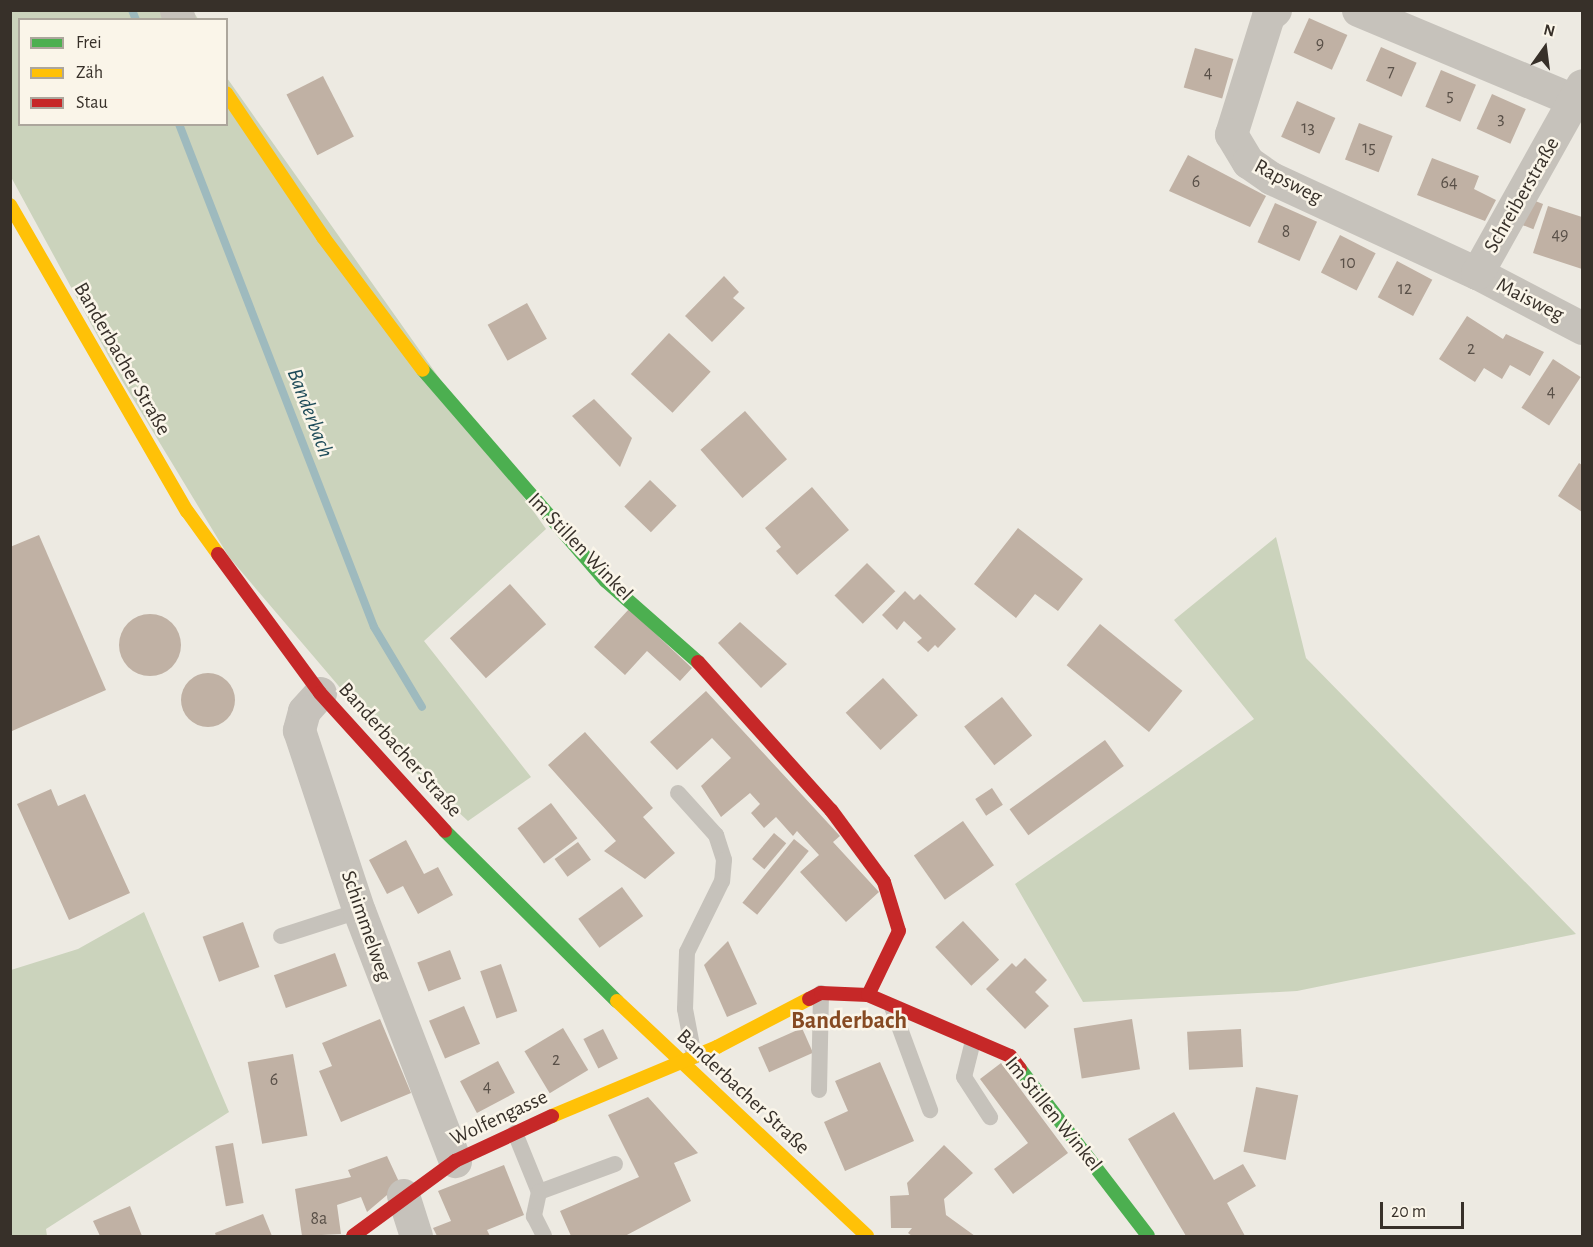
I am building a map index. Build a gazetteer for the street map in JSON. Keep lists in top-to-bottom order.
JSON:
{
  "streets": {
    "street": [
      "Rapsweg",
      "Schreiberstraße",
      "Maisweg",
      "Banderbacher Straße",
      "Im Stillen Winkel",
      "Schimmelweg",
      "Wolfengasse"
    ]
  },
  "crossings": [
    ["Rapsweg", "Schreiberstraße"],
    ["Rapsweg", "Maisweg"],
    ["Schreiberstraße", "Maisweg"],
    ["Banderbacher Straße", "Im Stillen Winkel"],
    ["Banderbacher Straße", "Schimmelweg"],
    ["Banderbacher Straße", "Wolfengasse"],
    ["Im Stillen Winkel", "Wolfengasse"],
    ["Schimmelweg", "Wolfengasse"]
  ],
  "districts": ["Banderbach"],
  "water": ["Banderbach"],
  "house_numbers": [
    "9",
    "7",
    "4",
    "5",
    "3",
    "13",
    "15",
    "6",
    "64",
    "8",
    "49",
    "10",
    "12",
    "2",
    "4",
    "2",
    "6",
    "4",
    "8a"
  ],
  "legend": ["Frei", "Zäh", "Stau"],
  "scale_bar": "20 m",
  "north": "top"
}
